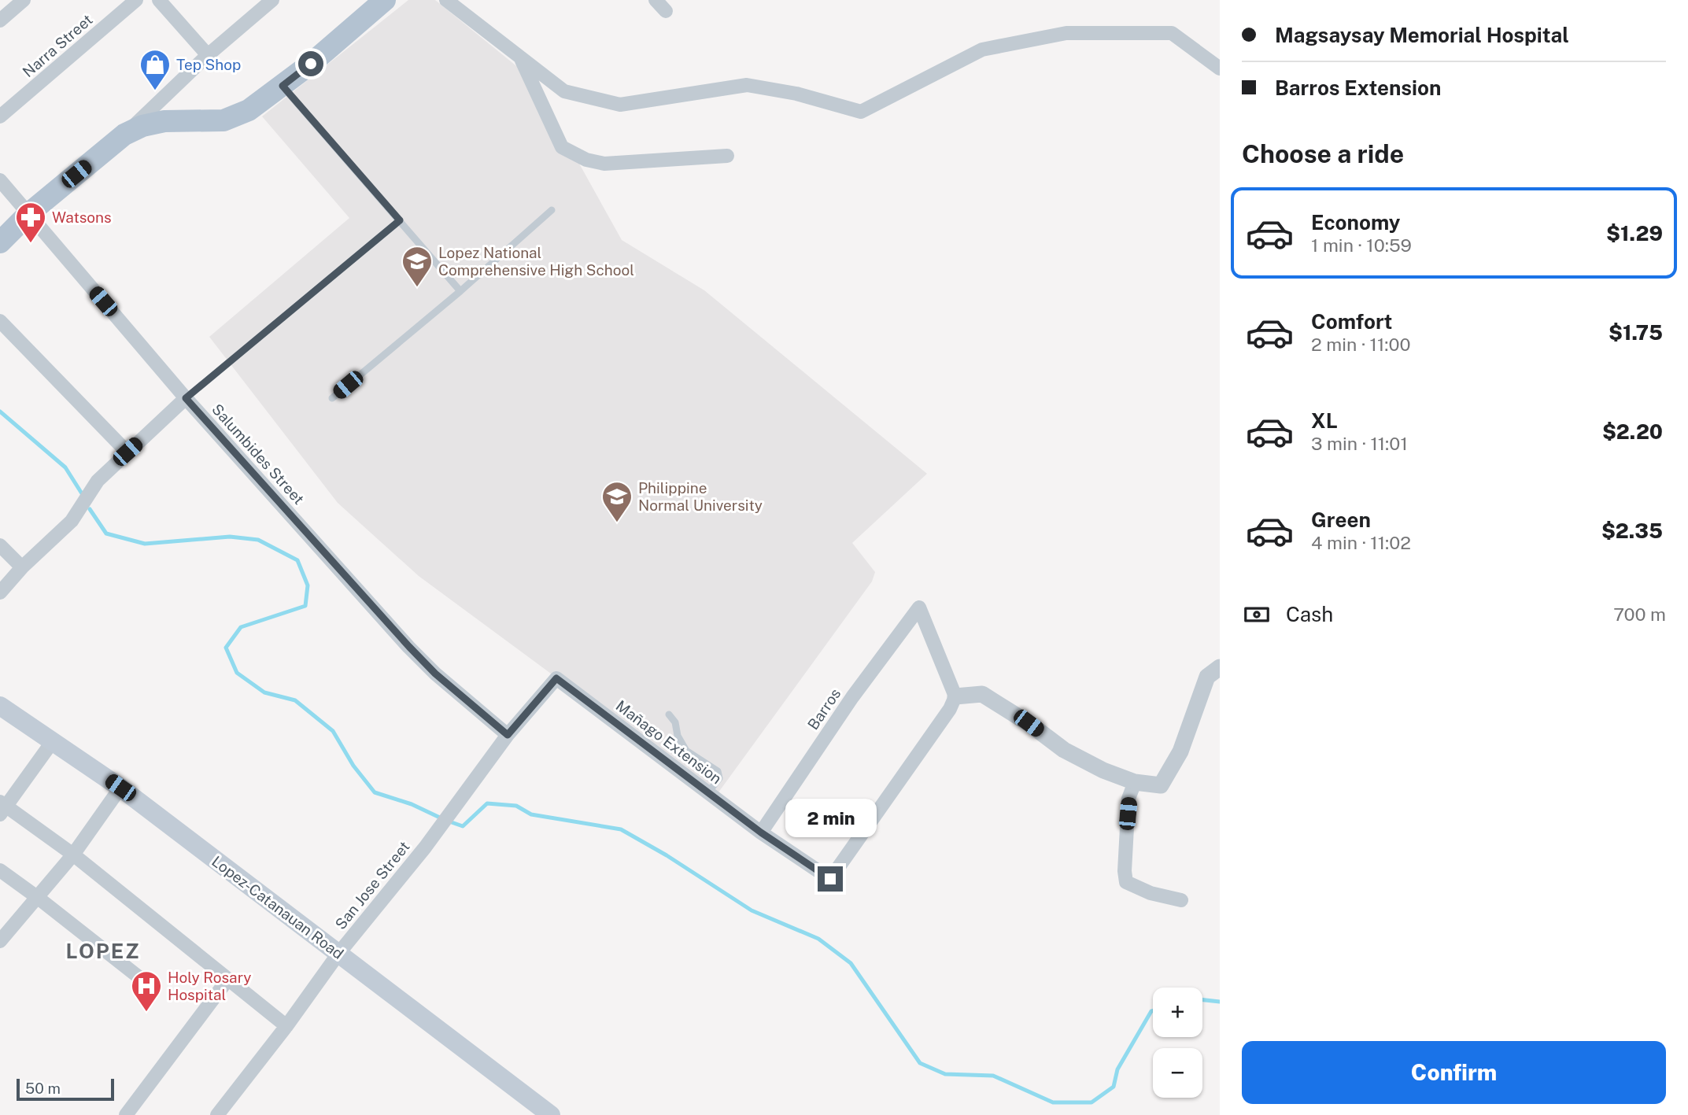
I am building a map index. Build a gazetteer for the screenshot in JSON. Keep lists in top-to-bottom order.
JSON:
{
  "streets": {
    "main road": ["Lopez-Catanauan Road"],
    "street": [
      "Narra Street",
      "Salumbides Street",
      "Barros",
      "Mañago Extension",
      "San Jose Street"
    ]
  },
  "crossings": [
    ["Salumbides Street", "San Jose Street"],
    ["Barros", "Mañago Extension"],
    ["Mañago Extension", "San Jose Street"],
    ["San Jose Street", "Lopez-Catanauan Road"]
  ],
  "districts": ["LOPEZ"],
  "places": {
    "shop": ["Tep Shop"],
    "pharmacy": ["Watsons"],
    "school or university": ["Lopez National Comprehensive High School", "Philippine Normal University"],
    "hospital": ["Holy Rosary Hospital"]
  },
  "scale_bar": "50 m",
  "page": {
    "banner": ["Magsaysay Memorial Hospital", "Barros Extension"],
    "heading": "Choose a ride",
    "list": [
      {
        "name": "Economy",
        "note": "1 min · 10:59",
        "value": "$1.29"
      },
      {
        "name": "Comfort",
        "note": "2 min · 11:00",
        "value": "$1.75"
      },
      {
        "name": "XL",
        "note": "3 min · 11:01",
        "value": "$2.20"
      },
      {
        "name": "Green",
        "note": "4 min · 11:02",
        "value": "$2.35"
      }
    ],
    "pay": ["Cash", "700 m"],
    "bubble": "2 min",
    "map_buttons": ["+", "−"],
    "buttons": "Confirm",
    "scale": "50 m"
  }
}
